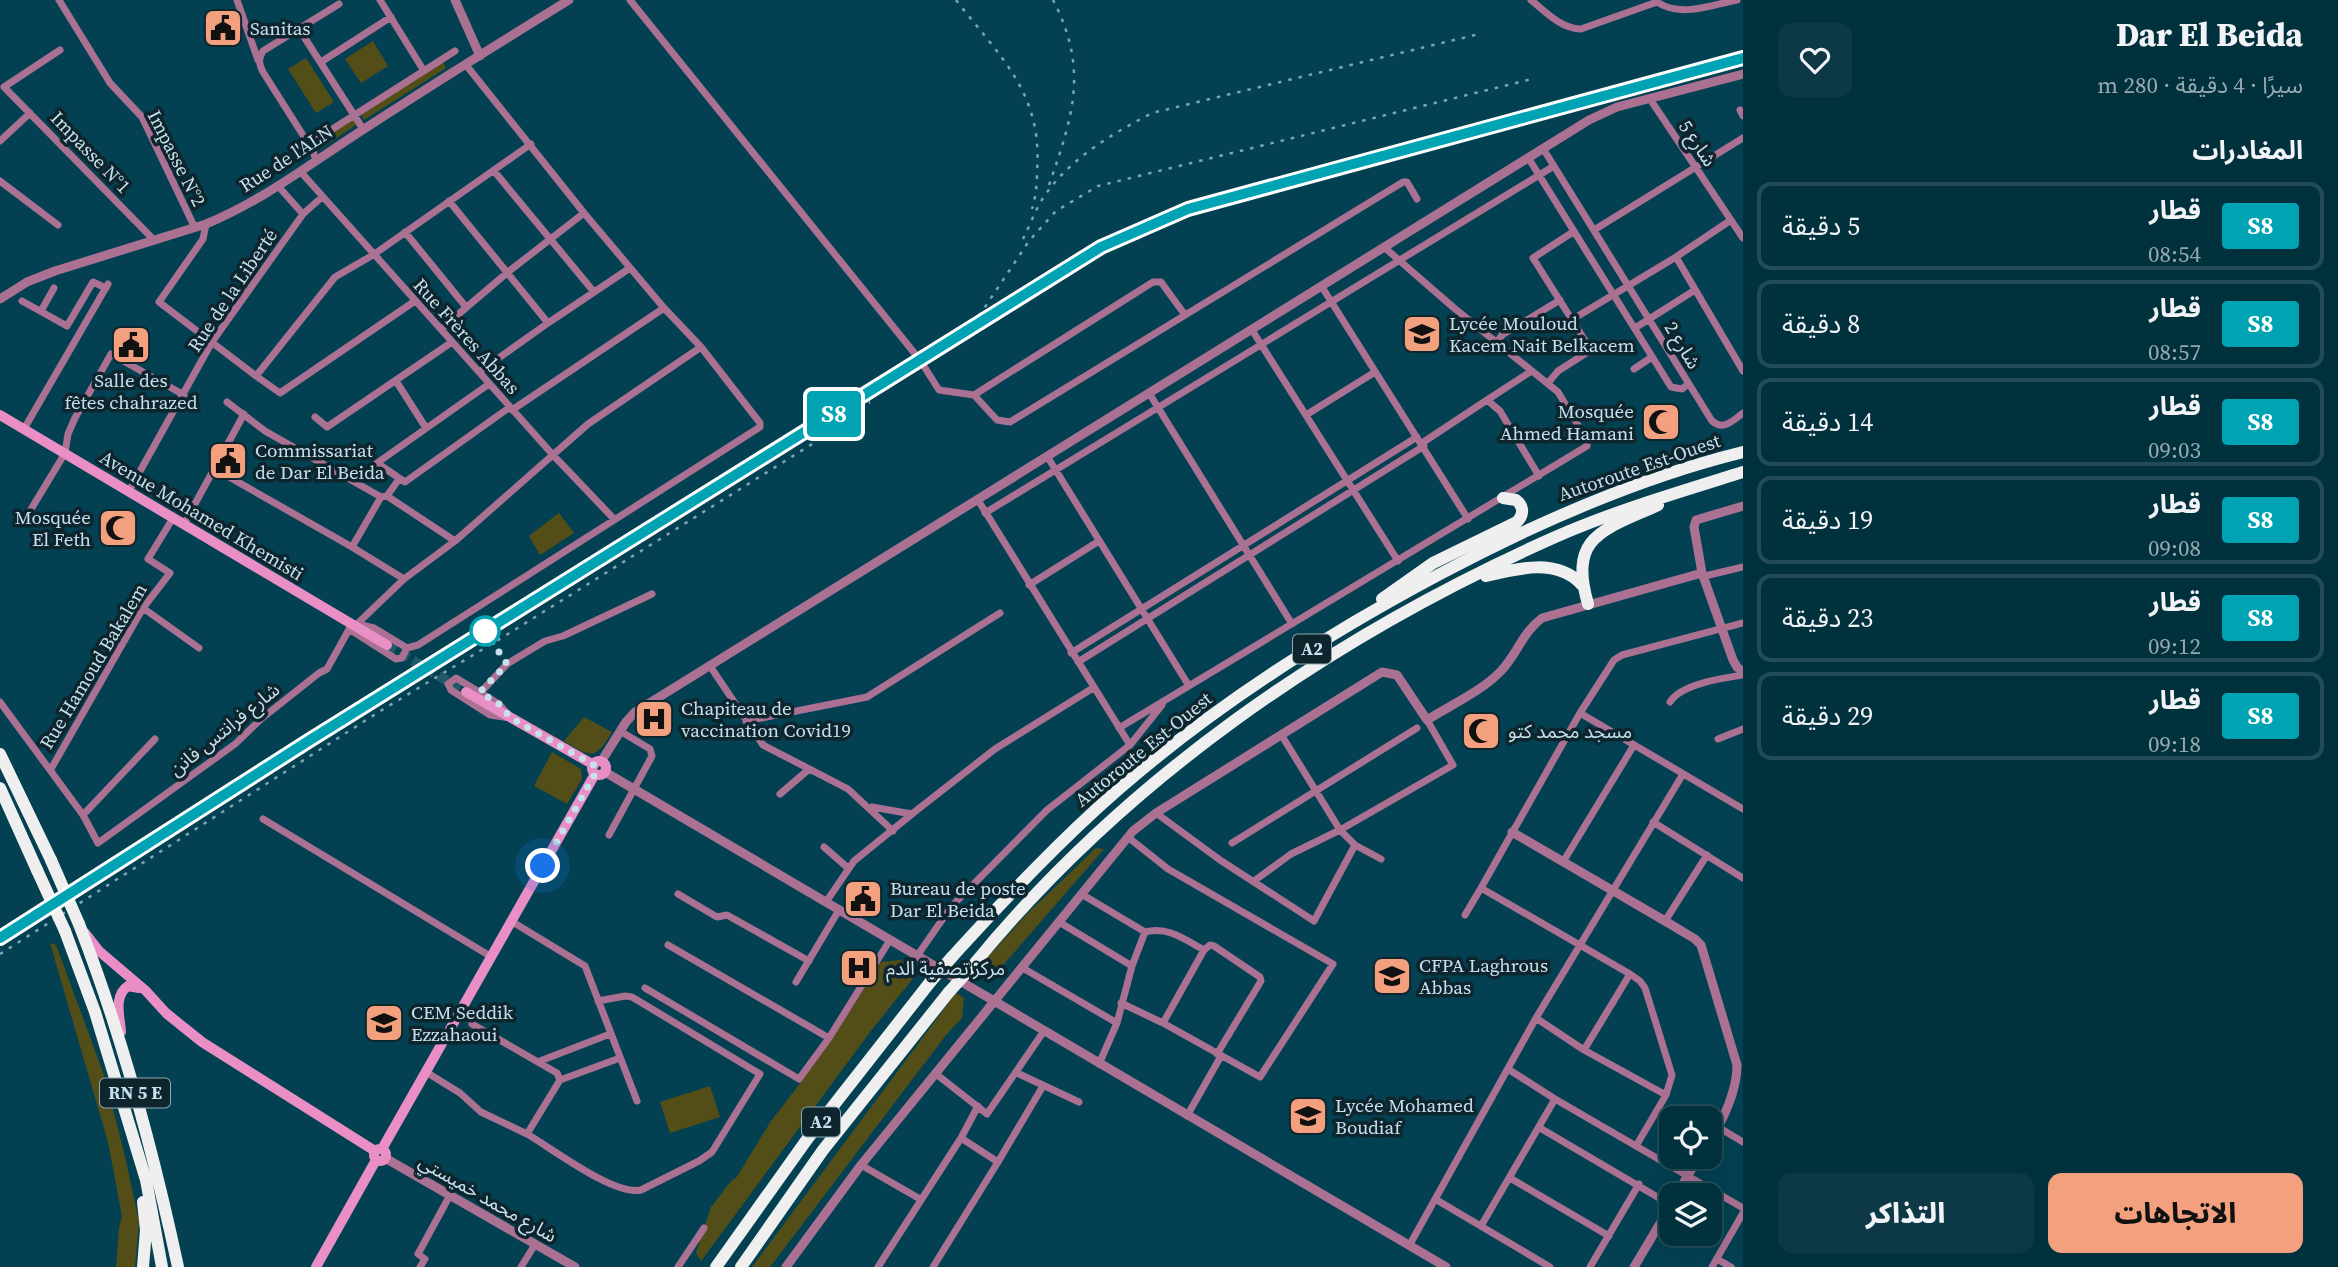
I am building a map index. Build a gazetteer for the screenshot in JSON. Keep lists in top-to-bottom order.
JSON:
{
  "streets": {
    "highway": ["Autoroute Est-Ouest", "A2", "RN 5 E"],
    "main road": ["Avenue Mohamed Khemisti"],
    "street": [
      "شارع 5",
      "Impasse N°1",
      "Impasse N°2",
      "Rue de l'ALN",
      "Rue de la Liberté",
      "Rue Frères Abbas",
      "شارع 2",
      "Rue Hamoud Bakalem",
      "شارع فرانتس فانن",
      "شارع محمد خميستي"
    ]
  },
  "crossings": [
    ["Impasse N°1", "Rue de l'ALN"],
    ["Impasse N°2", "Rue de l'ALN"],
    ["Rue de l'ALN", "Rue Frères Abbas"],
    ["Rue de la Liberté", "Rue Frères Abbas"],
    ["Rue de la Liberté", "Avenue Mohamed Khemisti"],
    ["Rue Frères Abbas", "شارع فرانتس فانن"],
    ["Avenue Mohamed Khemisti", "Rue Hamoud Bakalem"],
    ["Avenue Mohamed Khemisti", "شارع فرانتس فانن"]
  ],
  "places": {
    "public building": [
      "Sanitas",
      "Salle des fêtes chahrazed",
      "Commissariat de Dar El Beida",
      "Bureau de poste Dar El Beida"
    ],
    "school or university": [
      "Lycée Mouloud Kacem Nait Belkacem",
      "CFPA Laghrous Abbas",
      "CEM Seddik Ezzahaoui",
      "Lycée Mohamed Boudiaf"
    ],
    "mosque": ["Mosquée Ahmed Hamani", "Mosquée El Feth", "مسجد محمد كتو"],
    "hospital": ["Chapiteau de vaccination Covid19", "مركز تصفية الدم"]
  },
  "page": {
    "heading": [
      ["Dar El Beida", "سيرًا · 4 دقيقة · 280 m"],
      "المغادرات"
    ],
    "on_map": "S8",
    "list": [
      {
        "mark": "S8",
        "name": "قطار",
        "note": "08:54",
        "value": "5 دقيقة"
      },
      {
        "mark": "S8",
        "name": "قطار",
        "note": "08:57",
        "value": "8 دقيقة"
      },
      {
        "mark": "S8",
        "name": "قطار",
        "note": "09:03",
        "value": "14 دقيقة"
      },
      {
        "mark": "S8",
        "name": "قطار",
        "note": "09:08",
        "value": "19 دقيقة"
      },
      {
        "mark": "S8",
        "name": "قطار",
        "note": "09:12",
        "value": "23 دقيقة"
      },
      {
        "mark": "S8",
        "name": "قطار",
        "note": "09:18",
        "value": "29 دقيقة"
      }
    ],
    "buttons": ["الاتجاهات", "التذاكر"]
  }
}
